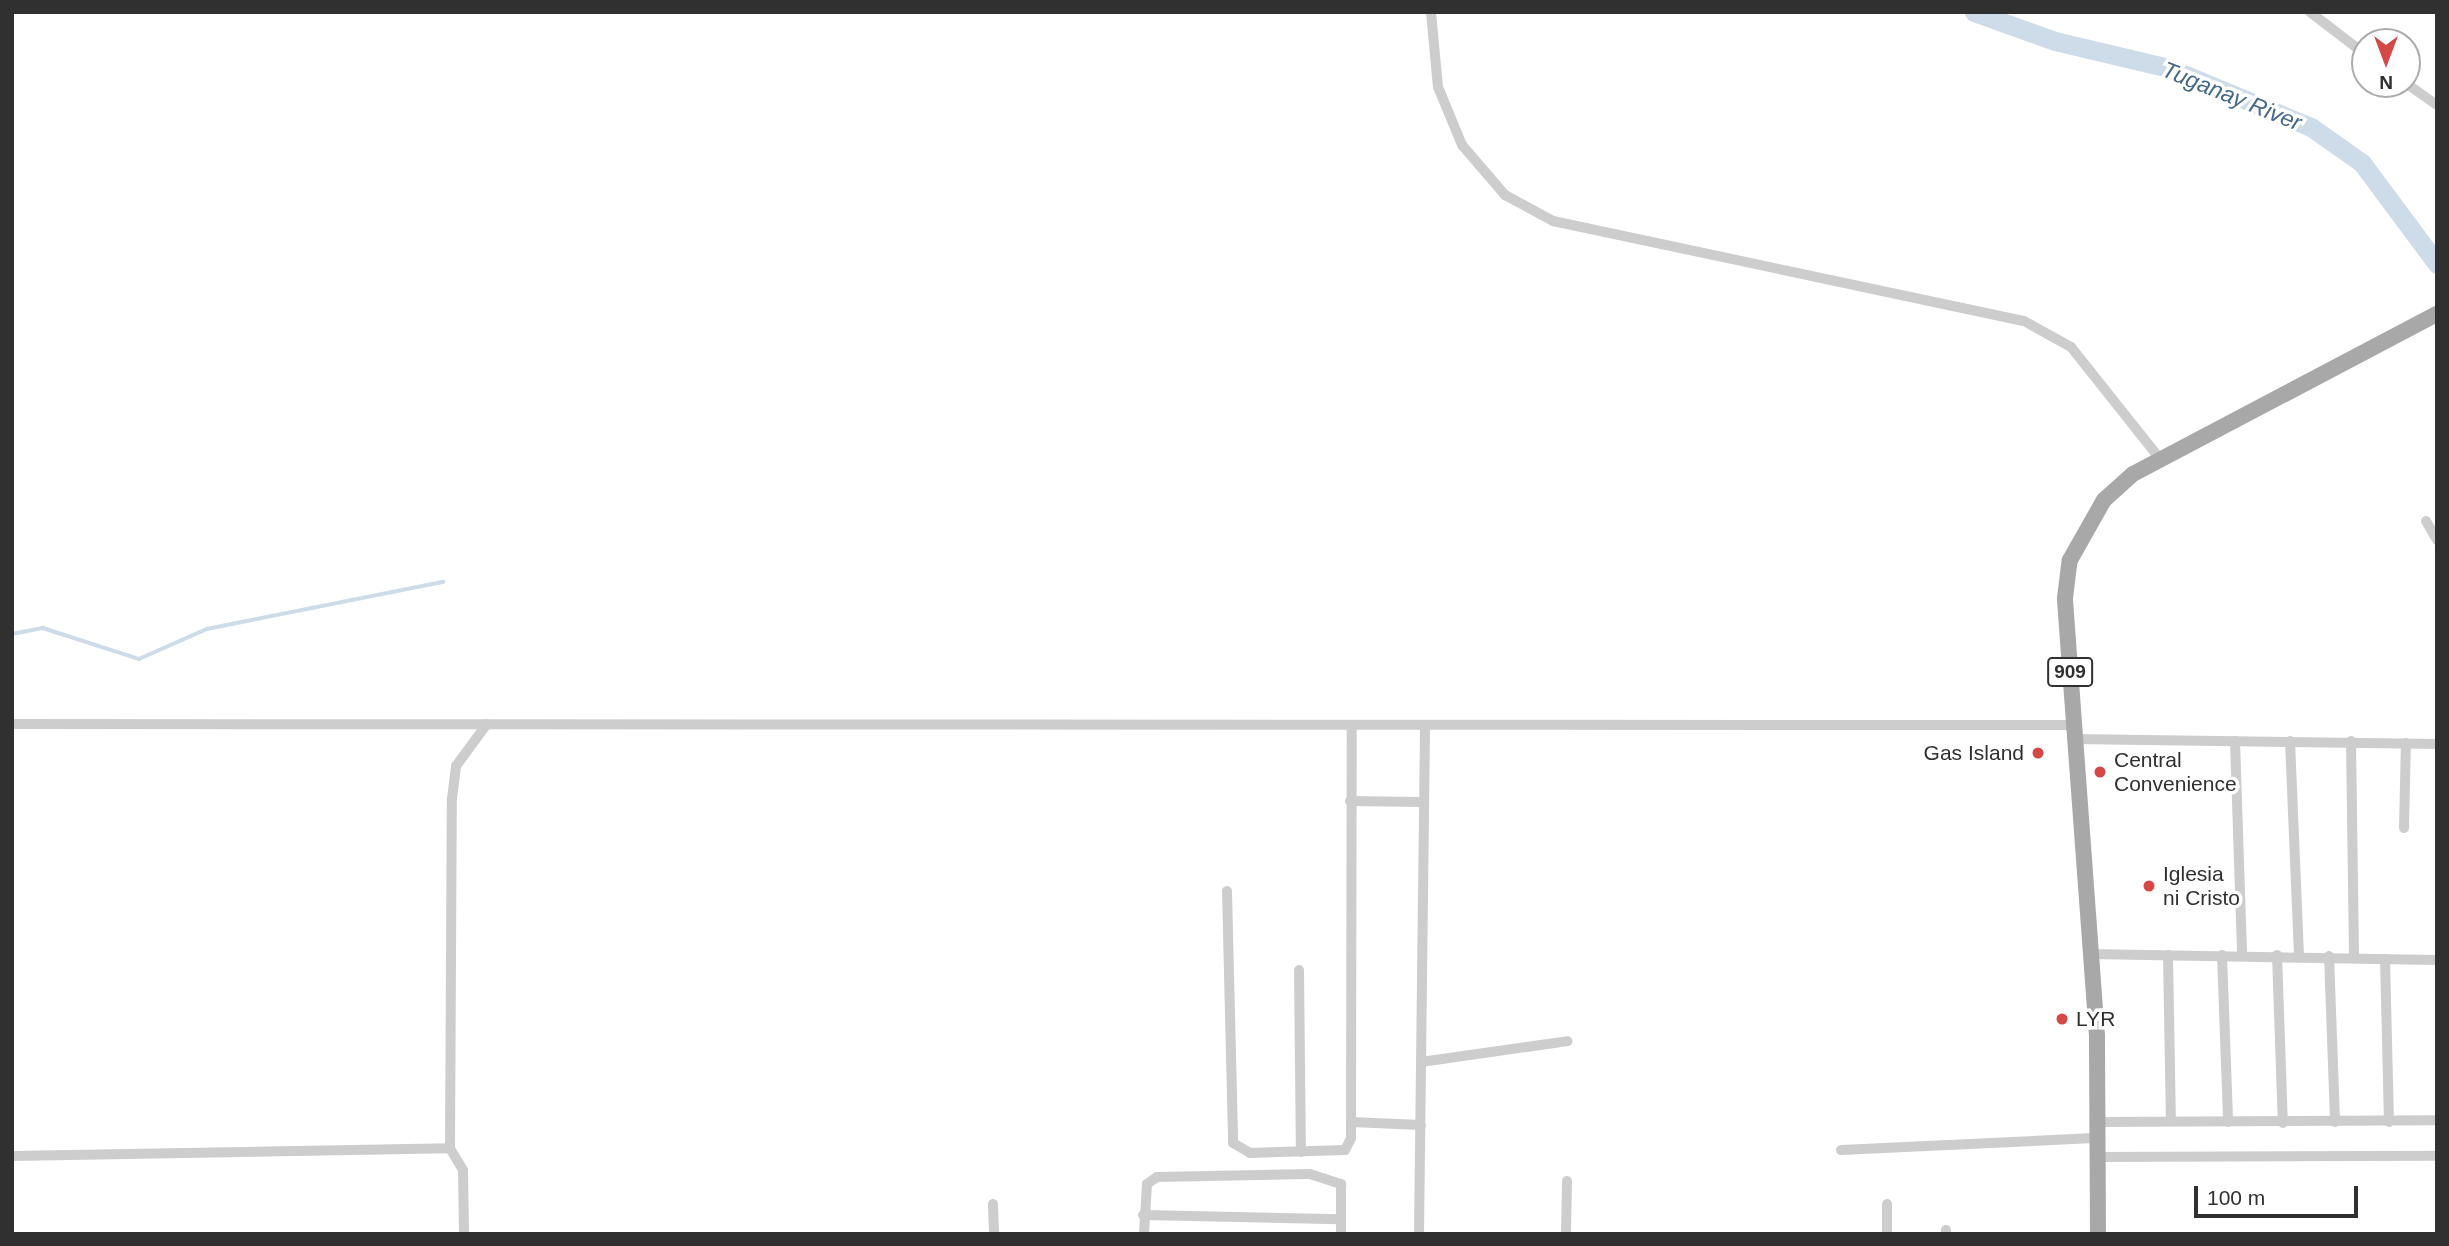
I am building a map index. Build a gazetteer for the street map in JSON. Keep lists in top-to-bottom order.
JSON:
{
  "streets": {
    "main road": ["909"]
  },
  "water": ["Tuganay River"],
  "places": [
    "Gas Island",
    "Central Convenience",
    "Iglesia ni Cristo",
    "LYR"
  ],
  "scale_bar": "100 m",
  "north": "bottom"
}
